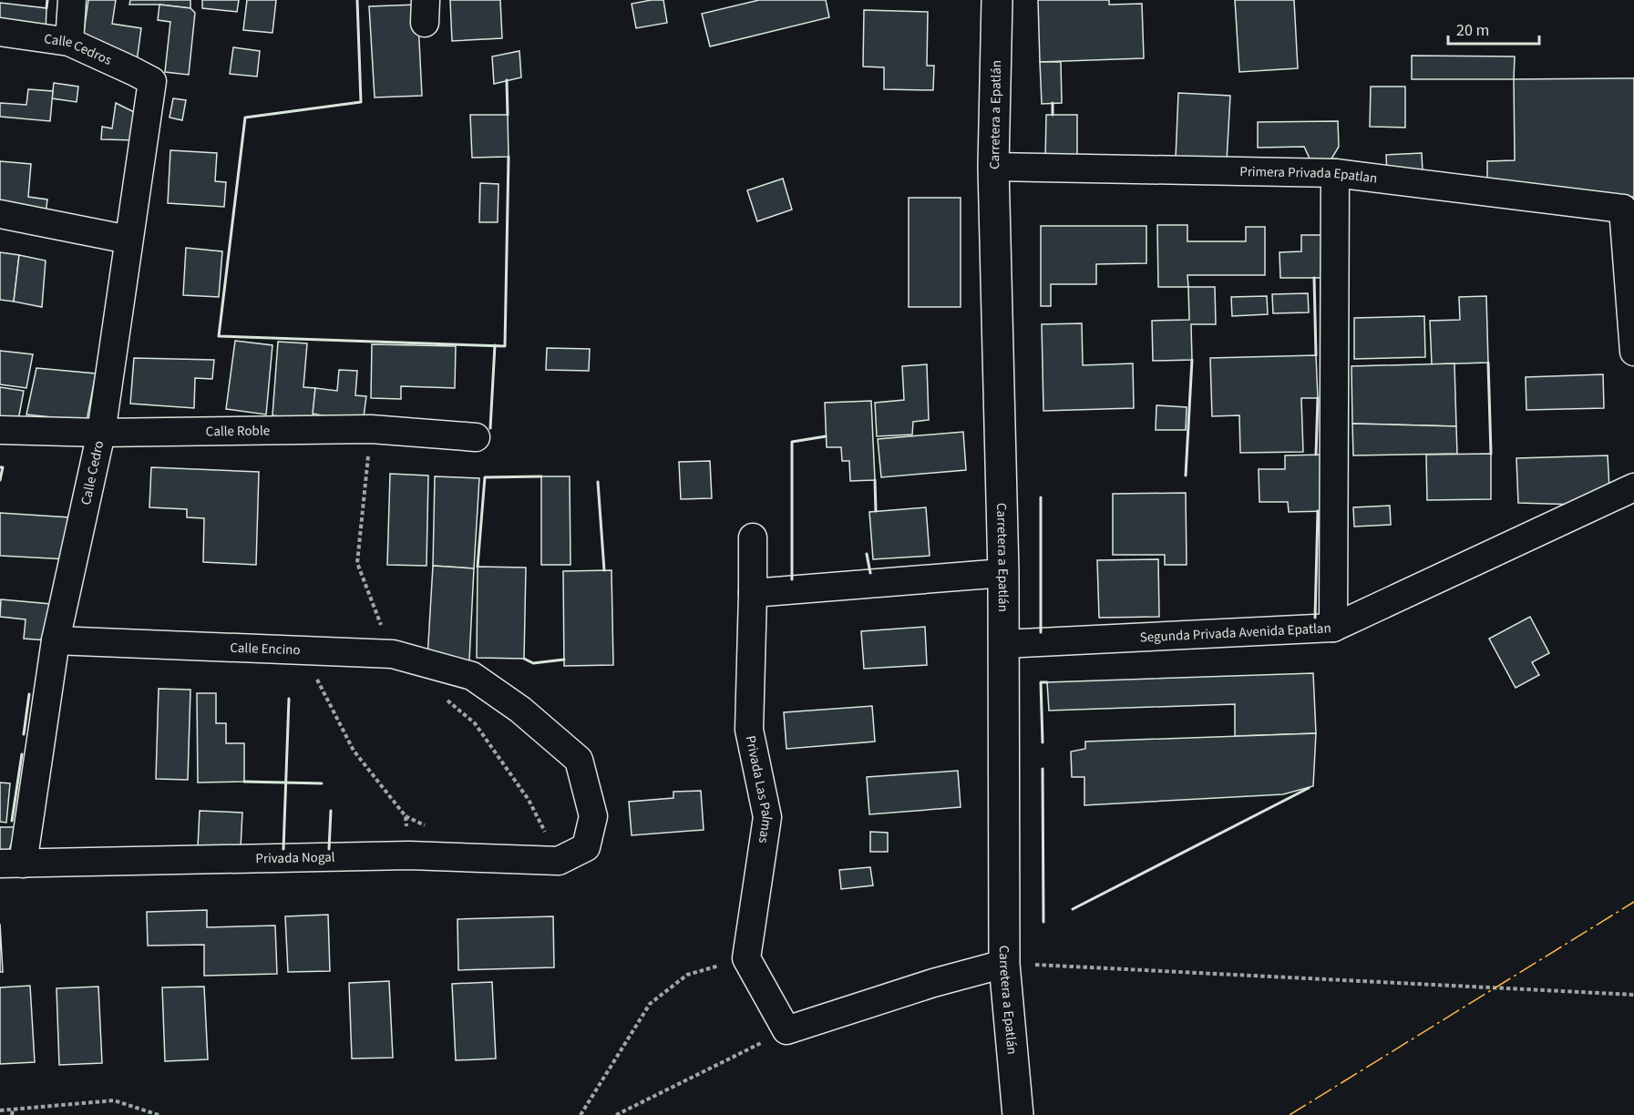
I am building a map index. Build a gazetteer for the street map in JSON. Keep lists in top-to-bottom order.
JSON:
{
  "streets": {
    "main road": ["Carretera a Epatlán"],
    "street": [
      "Calle Cedros",
      "Primera Privada Epatlan",
      "Calle Roble",
      "Calle Cedro",
      "Segunda Privada Avenida Epatlan",
      "Calle Encino",
      "Privada Las Palmas",
      "Privada Nogal"
    ]
  },
  "crossings": [
    ["Calle Cedros", "Calle Cedro"],
    ["Carretera a Epatlán", "Primera Privada Epatlan"],
    ["Carretera a Epatlán", "Segunda Privada Avenida Epatlan"],
    ["Calle Roble", "Calle Cedro"],
    ["Calle Cedro", "Calle Encino"],
    ["Calle Cedro", "Privada Nogal"],
    ["Calle Encino", "Privada Nogal"]
  ],
  "scale_bar": "20 m"
}
